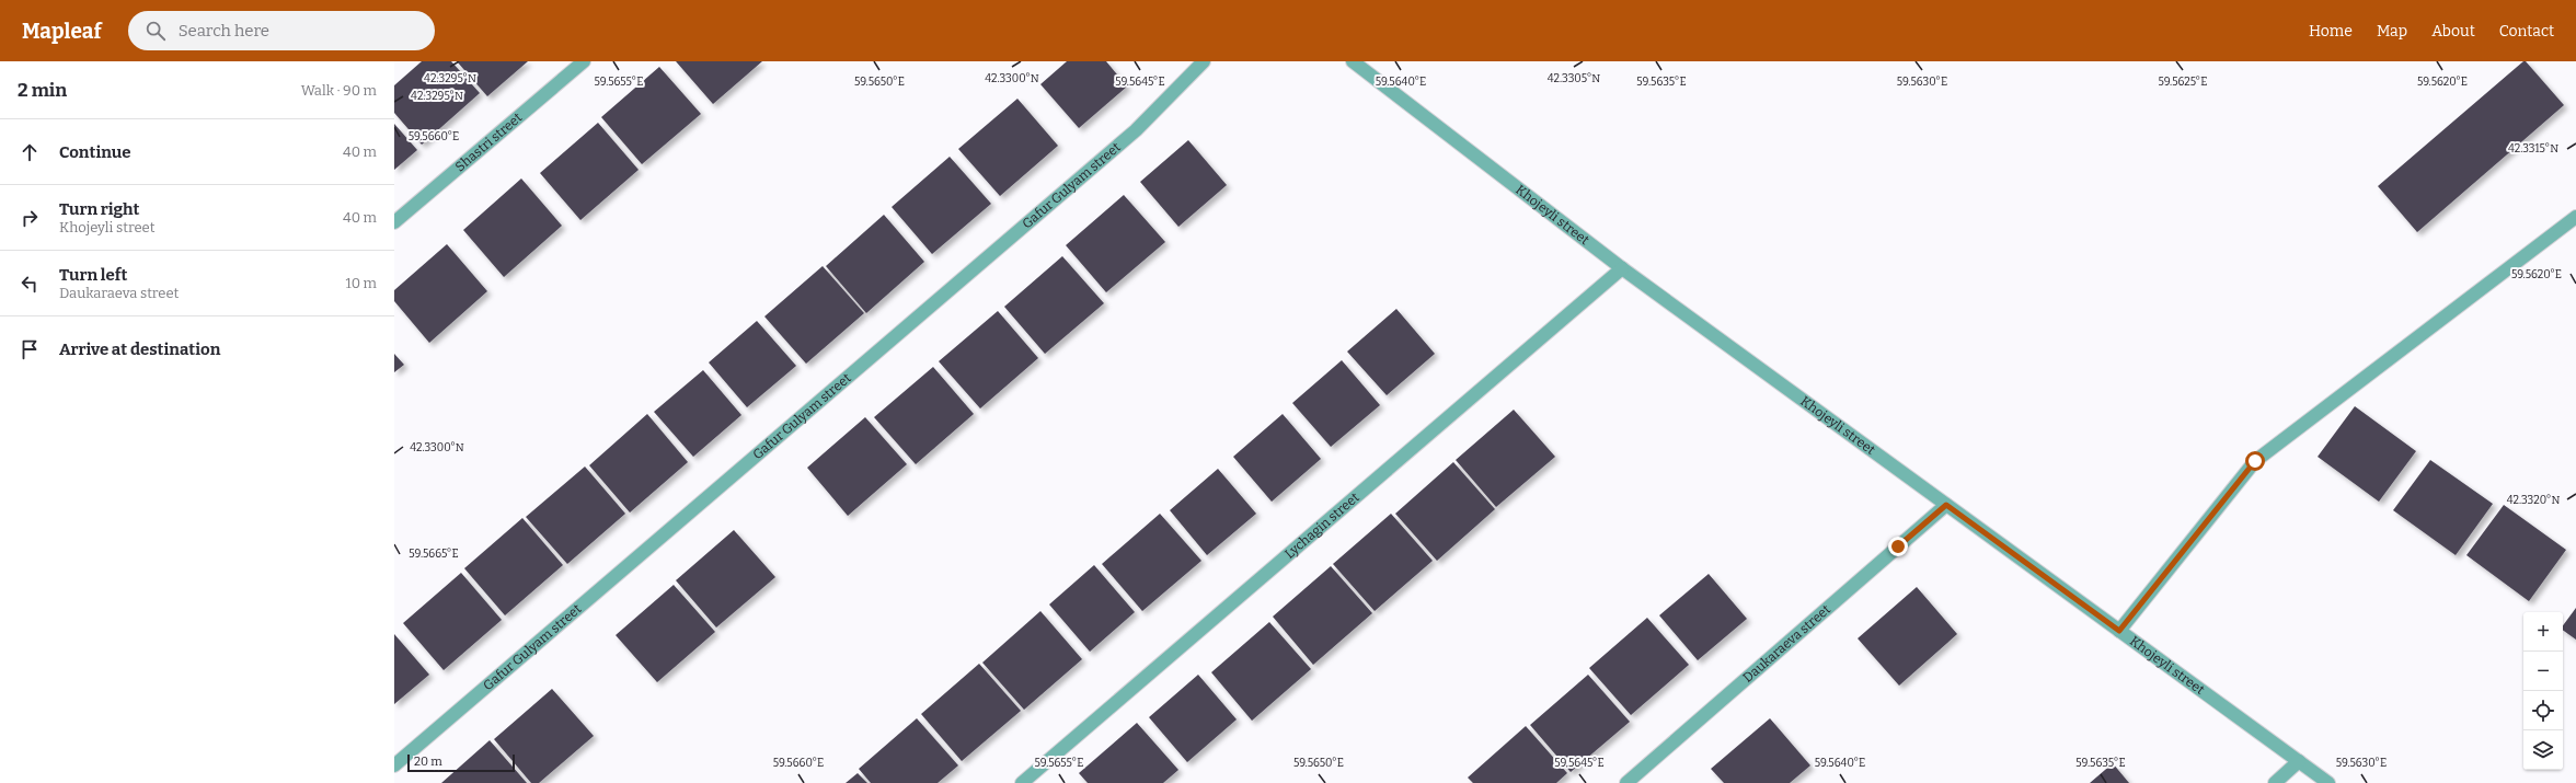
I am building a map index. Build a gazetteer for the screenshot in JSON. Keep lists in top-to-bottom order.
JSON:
{
  "streets": {
    "street": [
      "Shastri street",
      "Gafur Gulyam street",
      "Khojeyli street",
      "Lychagin street",
      "Daukaraeva street"
    ]
  },
  "crossings": [
    ["Khojeyli street", "Lychagin street"],
    ["Khojeyli street", "Daukaraeva street"]
  ],
  "scale_bar": "20 m",
  "page": {
    "header": "Mapleaf",
    "search": "Search here",
    "nav": [
      "Home",
      "Map",
      "About",
      "Contact"
    ],
    "heading": ["2 min", "Walk · 90 m"],
    "list": [
      ["Continue", "40 m"],
      ["Turn right", "Khojeyli street", "40 m"],
      ["Turn left", "Daukaraeva street", "10 m"],
      "Arrive at destination"
    ],
    "map_buttons": ["+", "−"],
    "scale": "20 m"
  },
  "coordinates": [
    "42.3295°N",
    "42.3300°N",
    "42.3305°N",
    "59.5655°E",
    "59.5650°E",
    "59.5645°E",
    "59.5640°E",
    "59.5635°E",
    "59.5630°E",
    "59.5625°E",
    "59.5620°E",
    "59.5660°E",
    "42.3315°N",
    "42.3320°N",
    "59.5665°E"
  ]
}
